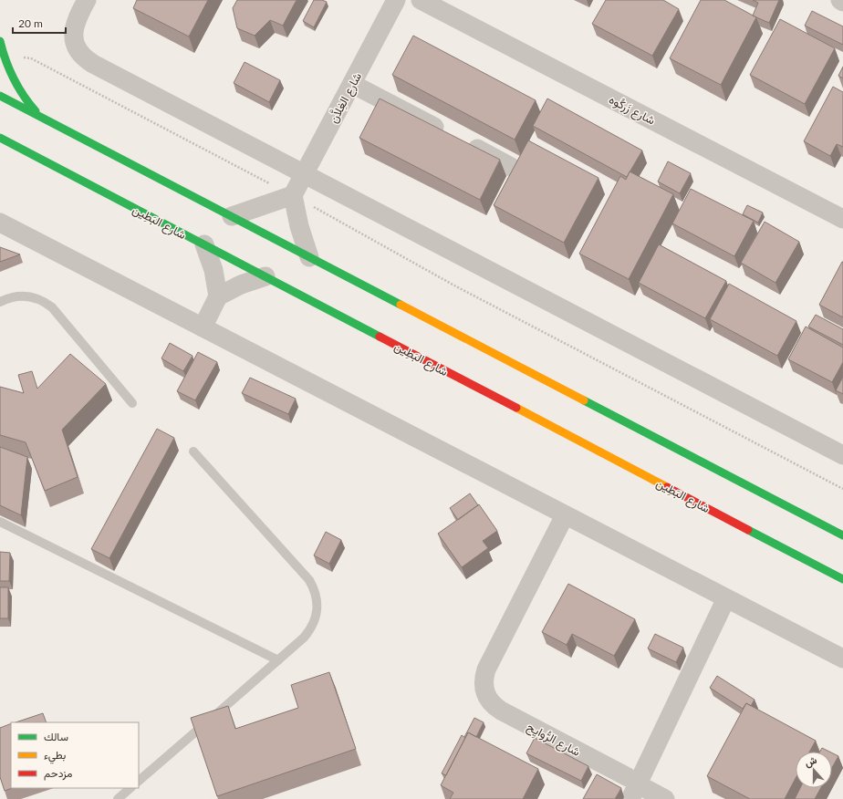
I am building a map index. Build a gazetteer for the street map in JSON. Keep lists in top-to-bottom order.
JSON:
{
  "streets": {
    "main road": ["شارع البَطِين"],
    "street": ["شارع الغِلاَّن", "شارع زَركُوه", "شارع الرُّوايِح"]
  },
  "legend": ["سالك", "بطيء", "مزدحم"],
  "scale_bar": "20 m",
  "north": "top"
}
